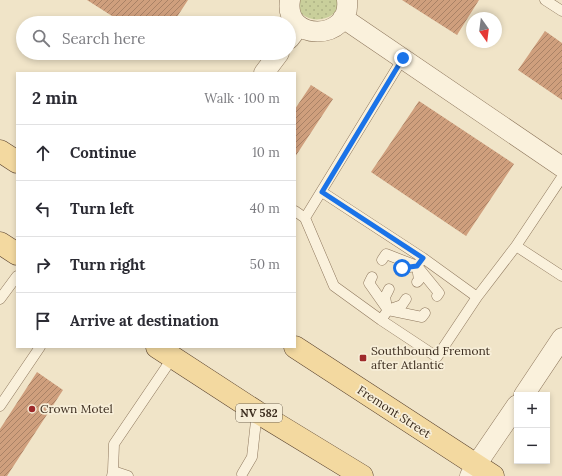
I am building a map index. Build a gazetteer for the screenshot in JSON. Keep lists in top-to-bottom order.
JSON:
{
  "streets": {
    "main road": ["Fremont Street", "NV 582"]
  },
  "places": {
    "transit": ["Southbound Fremont after Atlantic"],
    "other": ["Crown Motel"]
  },
  "north": "bottom",
  "page": {
    "search": "Search here",
    "heading": ["2 min", "Walk · 100 m"],
    "list": [
      ["Continue", "10 m"],
      ["Turn left", "40 m"],
      ["Turn right", "50 m"],
      "Arrive at destination"
    ],
    "map_buttons": ["+", "−"]
  }
}
